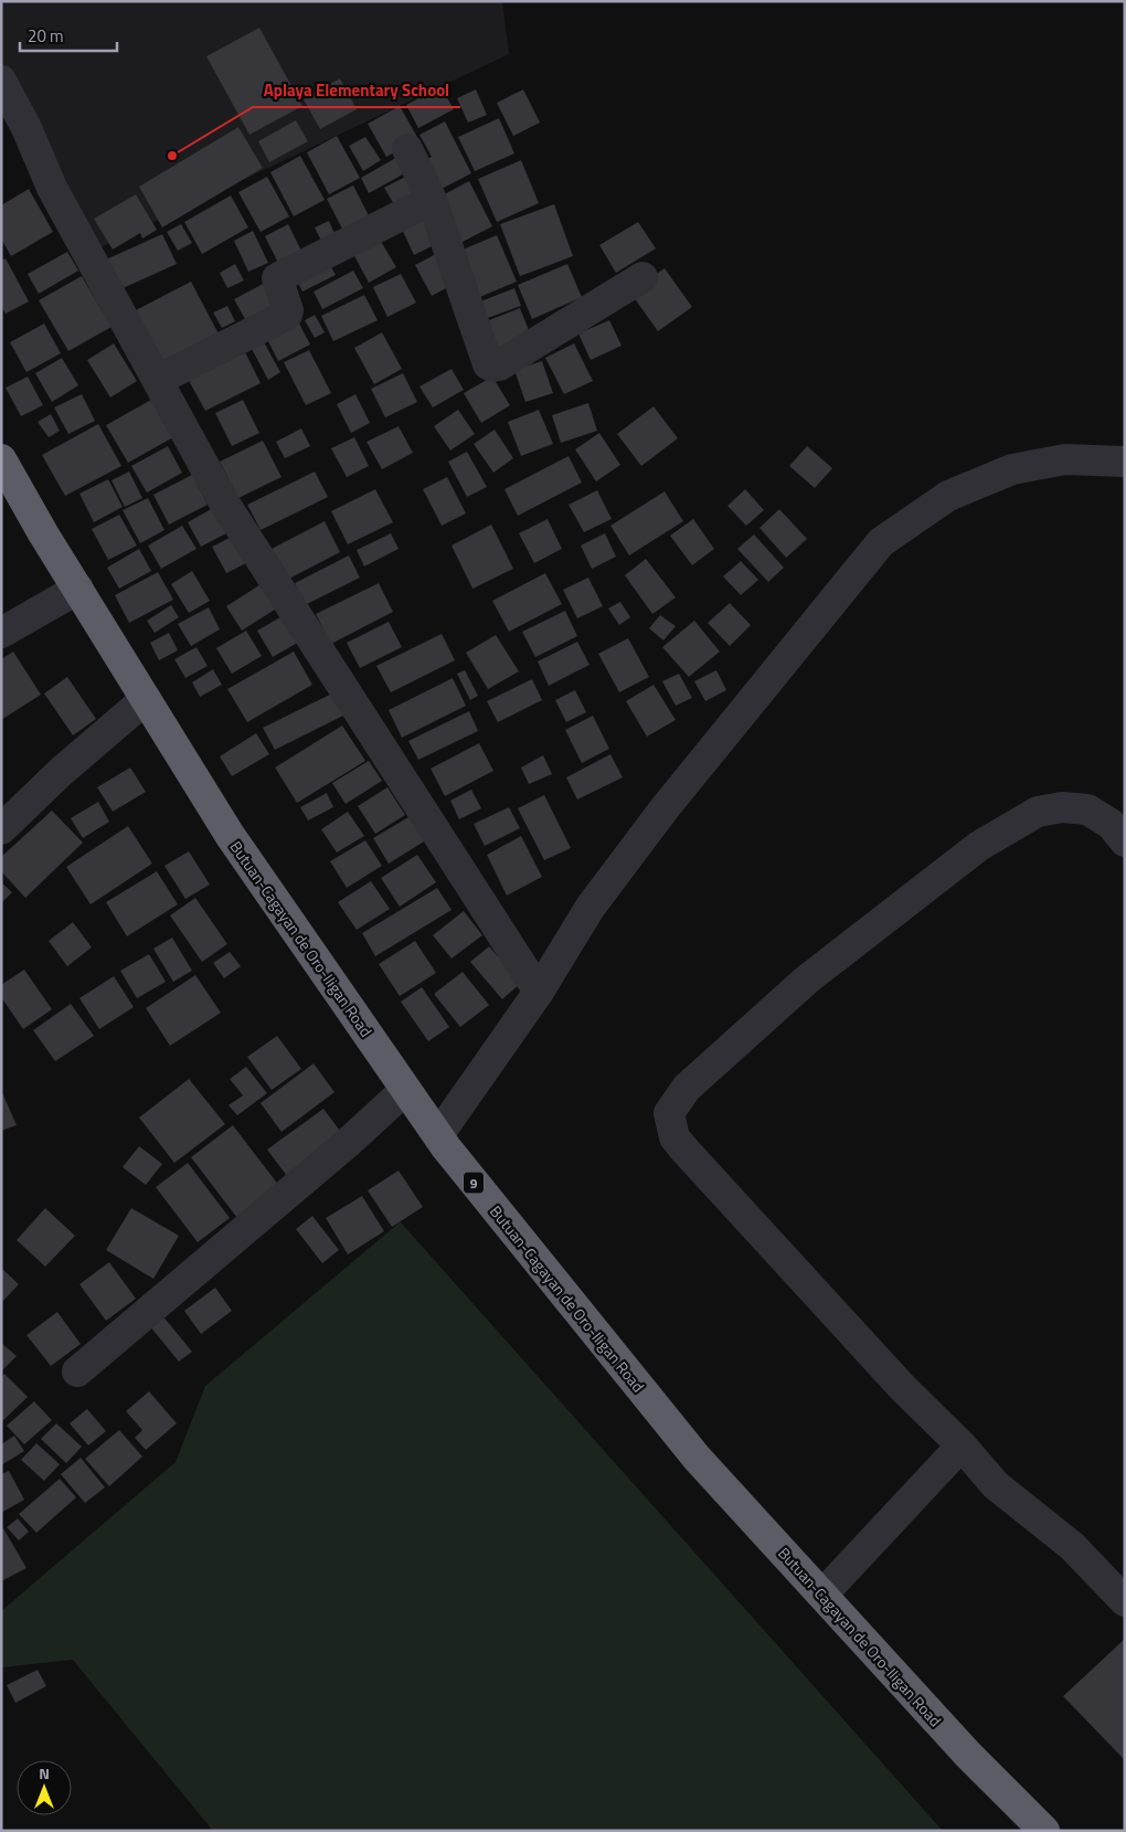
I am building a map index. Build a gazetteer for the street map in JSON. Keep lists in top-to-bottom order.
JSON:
{
  "streets": {
    "highway": ["Butuan-Cagayan de Oro-Iligan Road", "9"]
  },
  "places": ["Aplaya Elementary School"],
  "scale_bar": "20 m",
  "north": "top"
}
